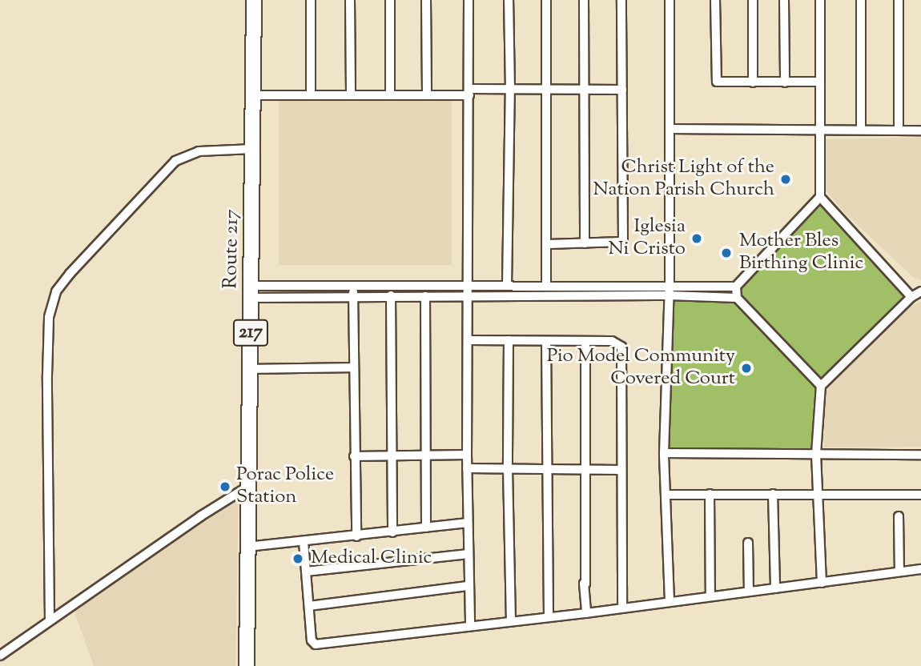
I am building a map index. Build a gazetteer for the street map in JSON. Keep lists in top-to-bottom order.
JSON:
{
  "streets": {
    "main road": ["Route 217", "217"]
  },
  "places": [
    "Christ Light of the Nation Parish Church",
    "Iglesia Ni Cristo",
    "Mother Bles Birthing Clinic",
    "Pio Model Community Covered Court",
    "Porac Police Station",
    "Medical Clinic"
  ]
}
